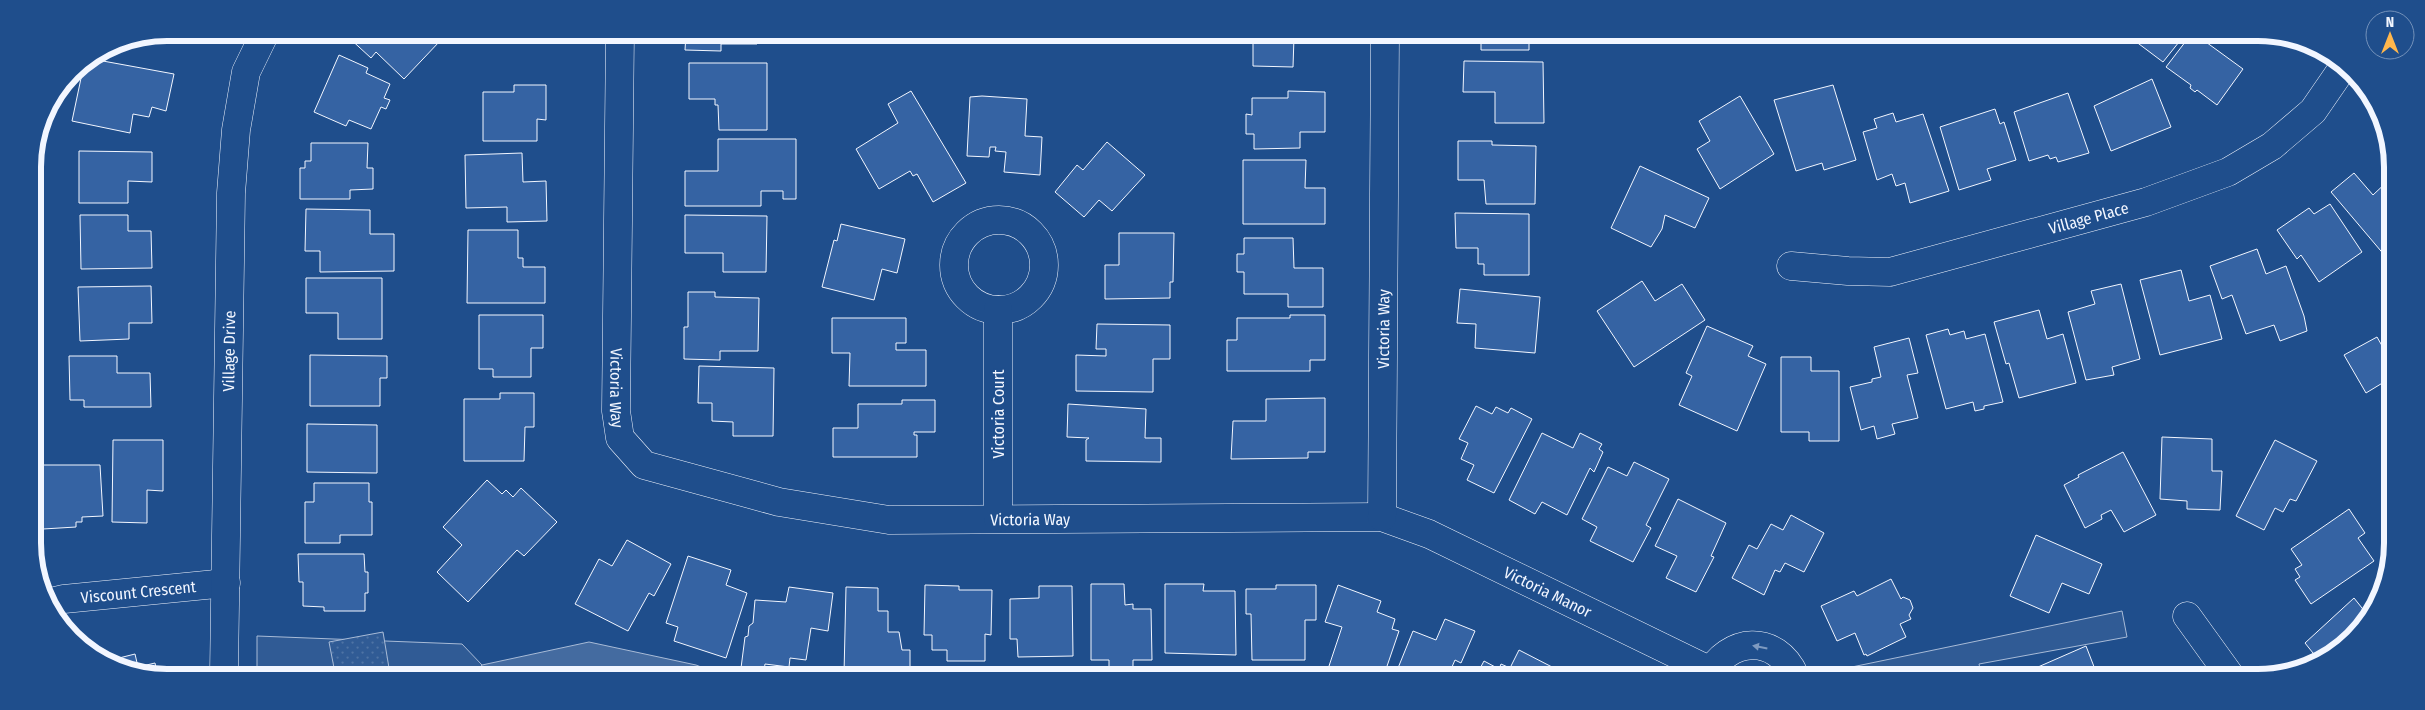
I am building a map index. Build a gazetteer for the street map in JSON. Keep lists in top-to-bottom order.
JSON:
{
  "streets": {
    "street": [
      "Village Place",
      "Victoria Way",
      "Village Drive",
      "Victoria Court",
      "Viscount Crescent",
      "Victoria Manor"
    ]
  },
  "crossings": [
    ["Victoria Way", "Victoria Court"],
    ["Victoria Way", "Victoria Manor"],
    ["Village Drive", "Viscount Crescent"]
  ],
  "north": "top"
}
